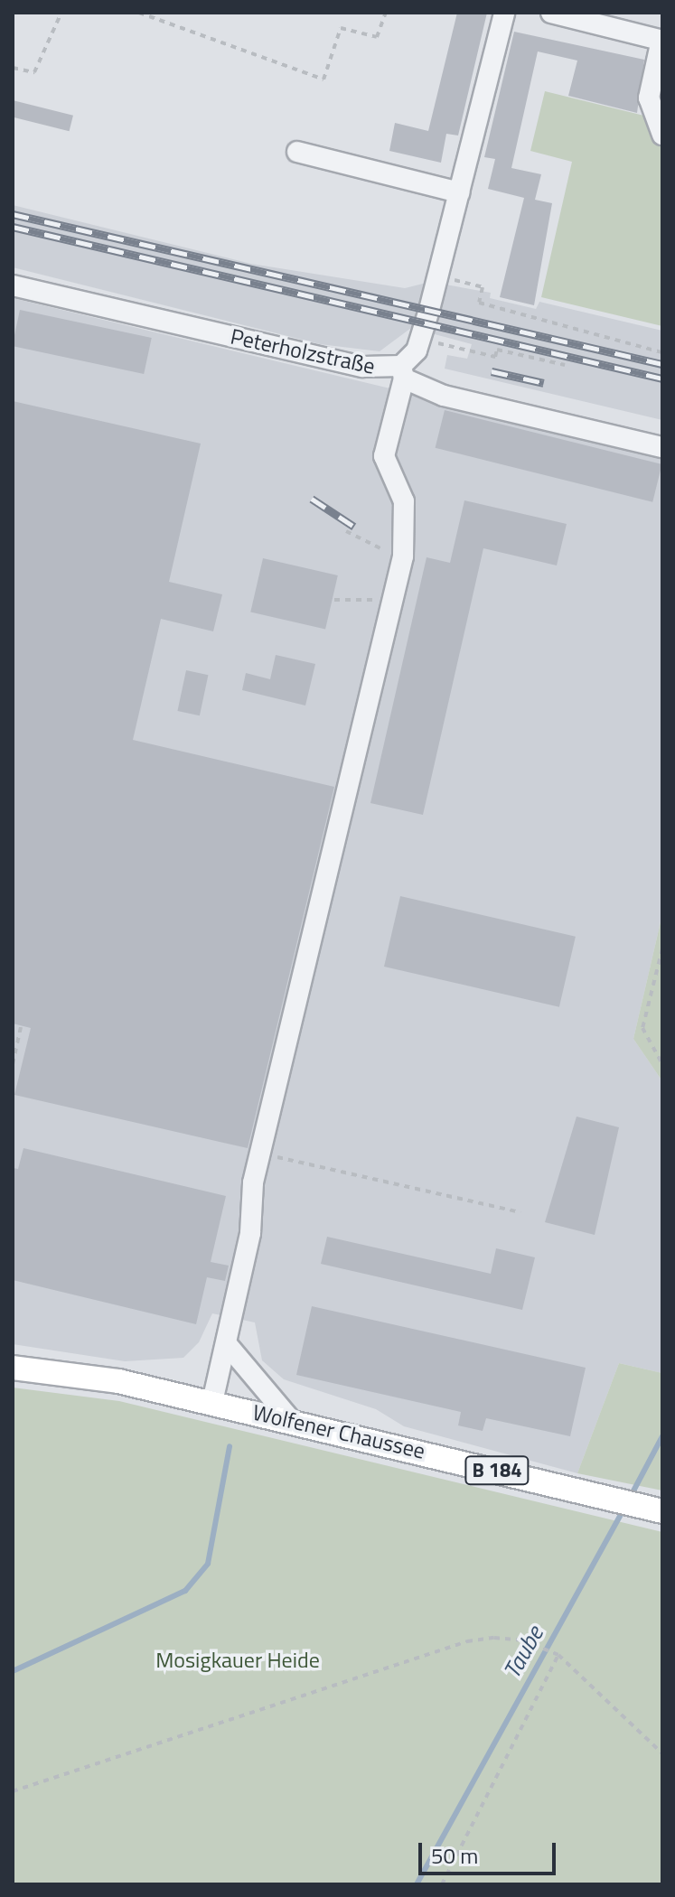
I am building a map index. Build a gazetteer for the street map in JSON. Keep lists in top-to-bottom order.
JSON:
{
  "streets": {
    "main road": ["Wolfener Chaussee", "B 184"],
    "street": ["Peterholzstraße"]
  },
  "water": ["Taube"],
  "parks": ["Mosigkauer Heide"],
  "scale_bar": "50 m"
}
